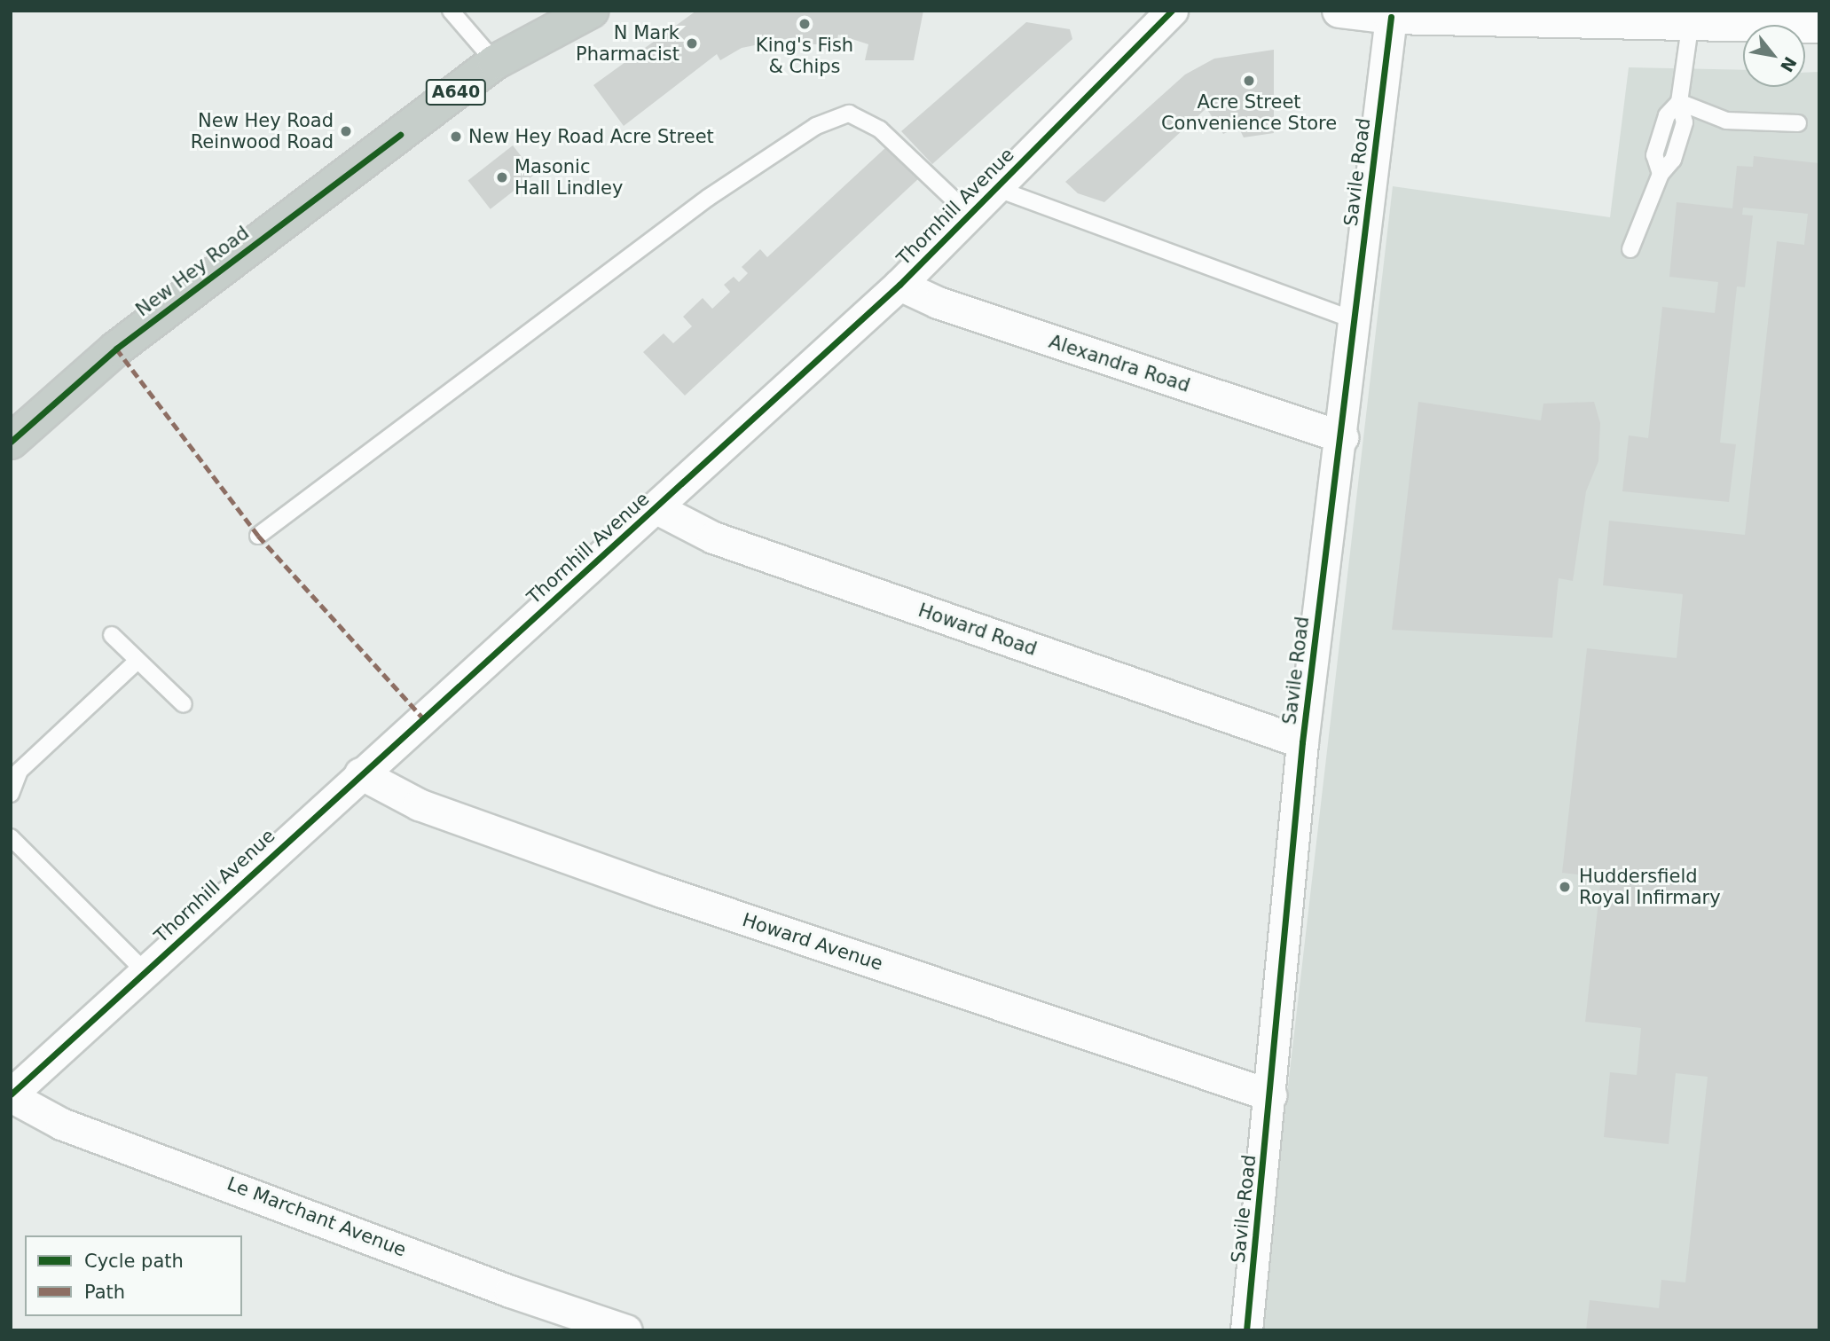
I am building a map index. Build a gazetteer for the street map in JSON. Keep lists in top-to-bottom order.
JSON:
{
  "streets": {
    "highway": ["A640", "New Hey Road"],
    "street": [
      "Savile Road",
      "Thornhill Avenue",
      "Alexandra Road",
      "Howard Road",
      "Howard Avenue",
      "Le Marchant Avenue"
    ]
  },
  "crossings": [
    ["Savile Road", "Alexandra Road"],
    ["Savile Road", "Howard Road"],
    ["Savile Road", "Howard Avenue"],
    ["Thornhill Avenue", "Alexandra Road"],
    ["Thornhill Avenue", "Howard Road"],
    ["Thornhill Avenue", "Howard Avenue"],
    ["Thornhill Avenue", "Le Marchant Avenue"]
  ],
  "places": [
    "King's Fish & Chips",
    "N Mark Pharmacist",
    "Acre Street Convenience Store",
    "New Hey Road Reinwood Road",
    "New Hey Road Acre Street",
    "Masonic Hall Lindley",
    "Huddersfield Royal Infirmary"
  ],
  "legend": ["Cycle path", "Path"],
  "north": "bottom right"
}
